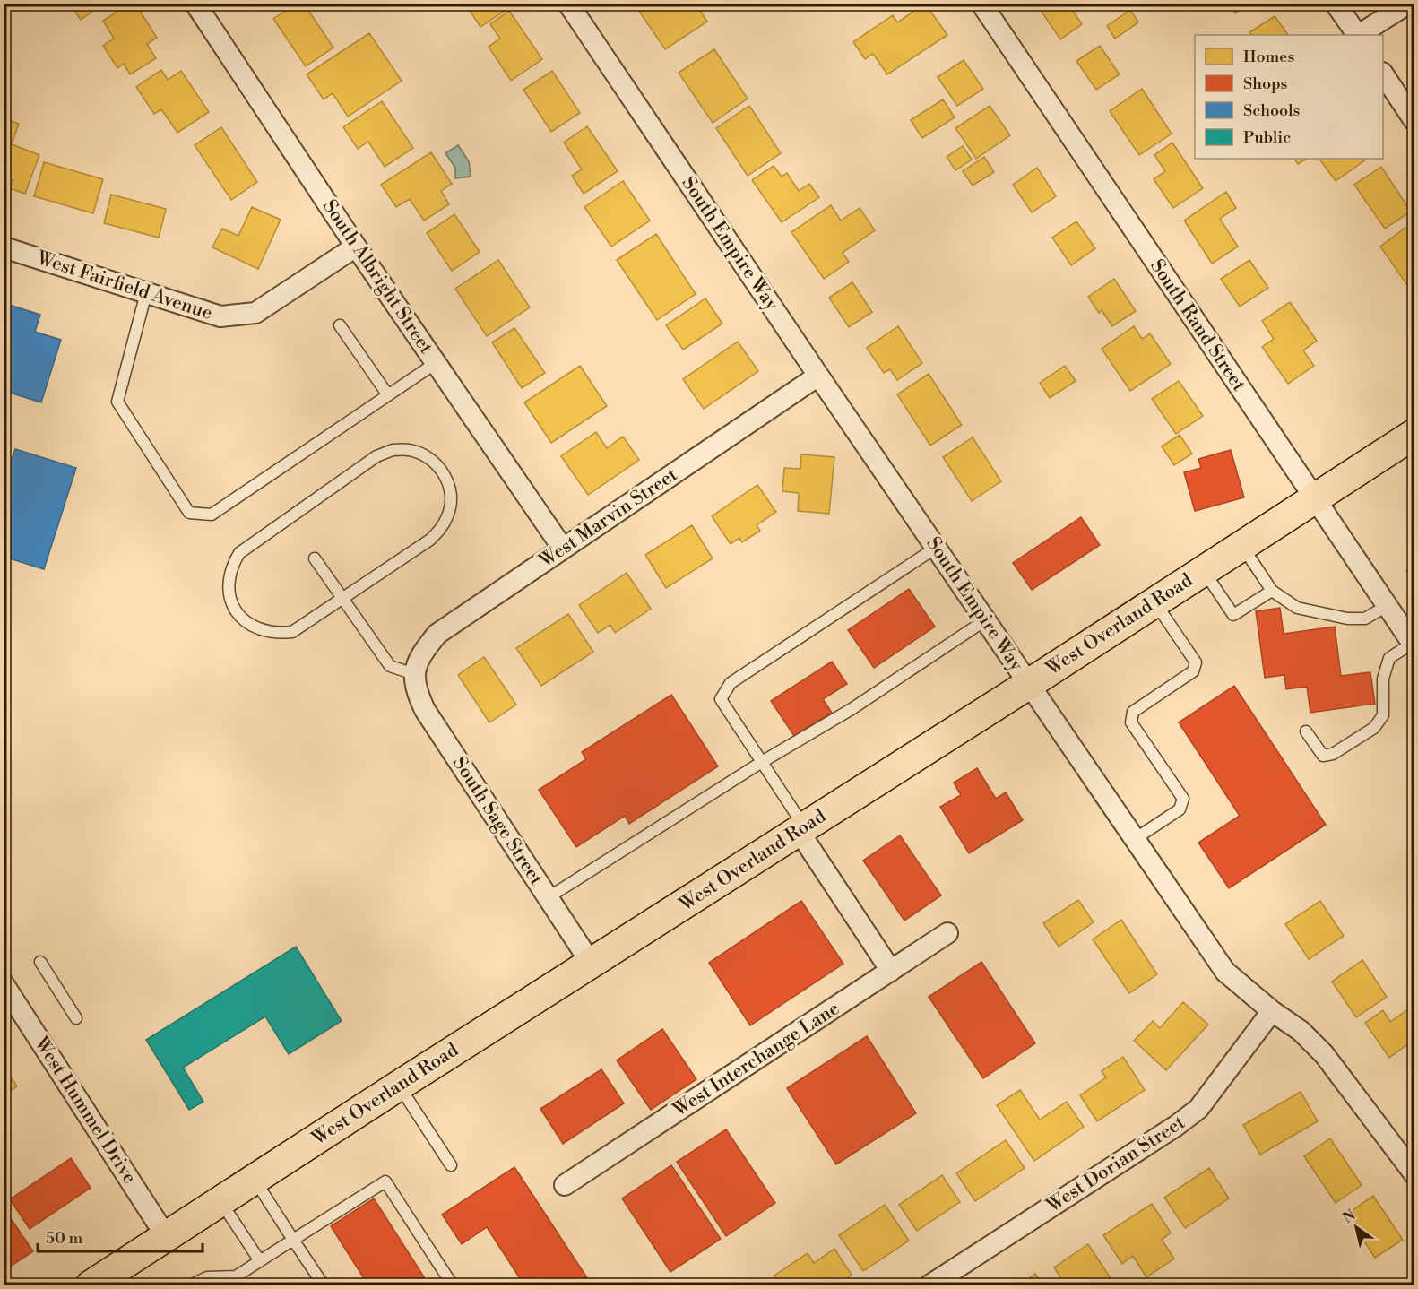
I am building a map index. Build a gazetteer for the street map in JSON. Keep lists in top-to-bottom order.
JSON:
{
  "streets": {
    "main road": ["West Overland Road"],
    "street": [
      "South Empire Way",
      "South Albright Street",
      "West Fairfield Avenue",
      "South Rand Street",
      "West Marvin Street",
      "South Sage Street",
      "West Interchange Lane",
      "West Hummel Drive",
      "West Dorian Street"
    ]
  },
  "crossings": [
    ["South Empire Way", "West Marvin Street"],
    ["South Empire Way", "West Overland Road"],
    ["South Empire Way", "West Dorian Street"],
    ["South Albright Street", "West Fairfield Avenue"],
    ["South Albright Street", "West Marvin Street"],
    ["South Rand Street", "West Overland Road"],
    ["West Marvin Street", "South Sage Street"],
    ["West Overland Road", "South Sage Street"],
    ["West Overland Road", "West Hummel Drive"]
  ],
  "legend": [
    "Homes",
    "Shops",
    "Schools",
    "Public"
  ],
  "scale_bar": "50 m",
  "north": "top left"
}
